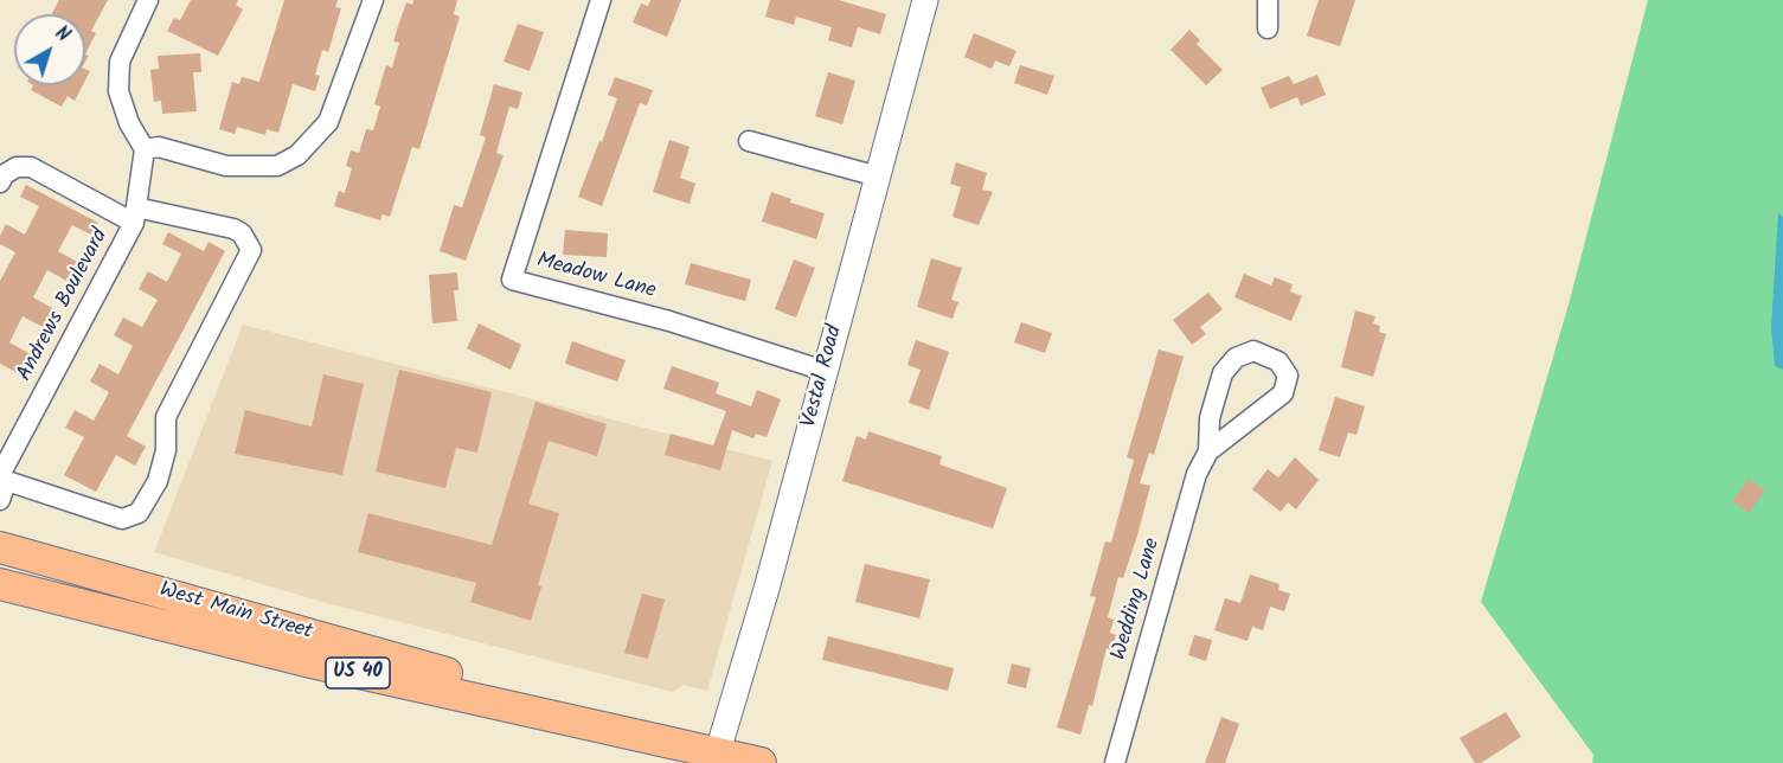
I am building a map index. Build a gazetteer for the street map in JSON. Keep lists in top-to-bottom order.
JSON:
{
  "streets": {
    "main road": ["West Main Street", "US 40"],
    "street": [
      "Meadow Lane",
      "Andrews Boulevard",
      "Vestal Road",
      "Wedding Lane"
    ]
  },
  "crossings": [
    ["Meadow Lane", "Vestal Road"],
    ["Vestal Road", "West Main Street"]
  ],
  "north": "top right"
}
